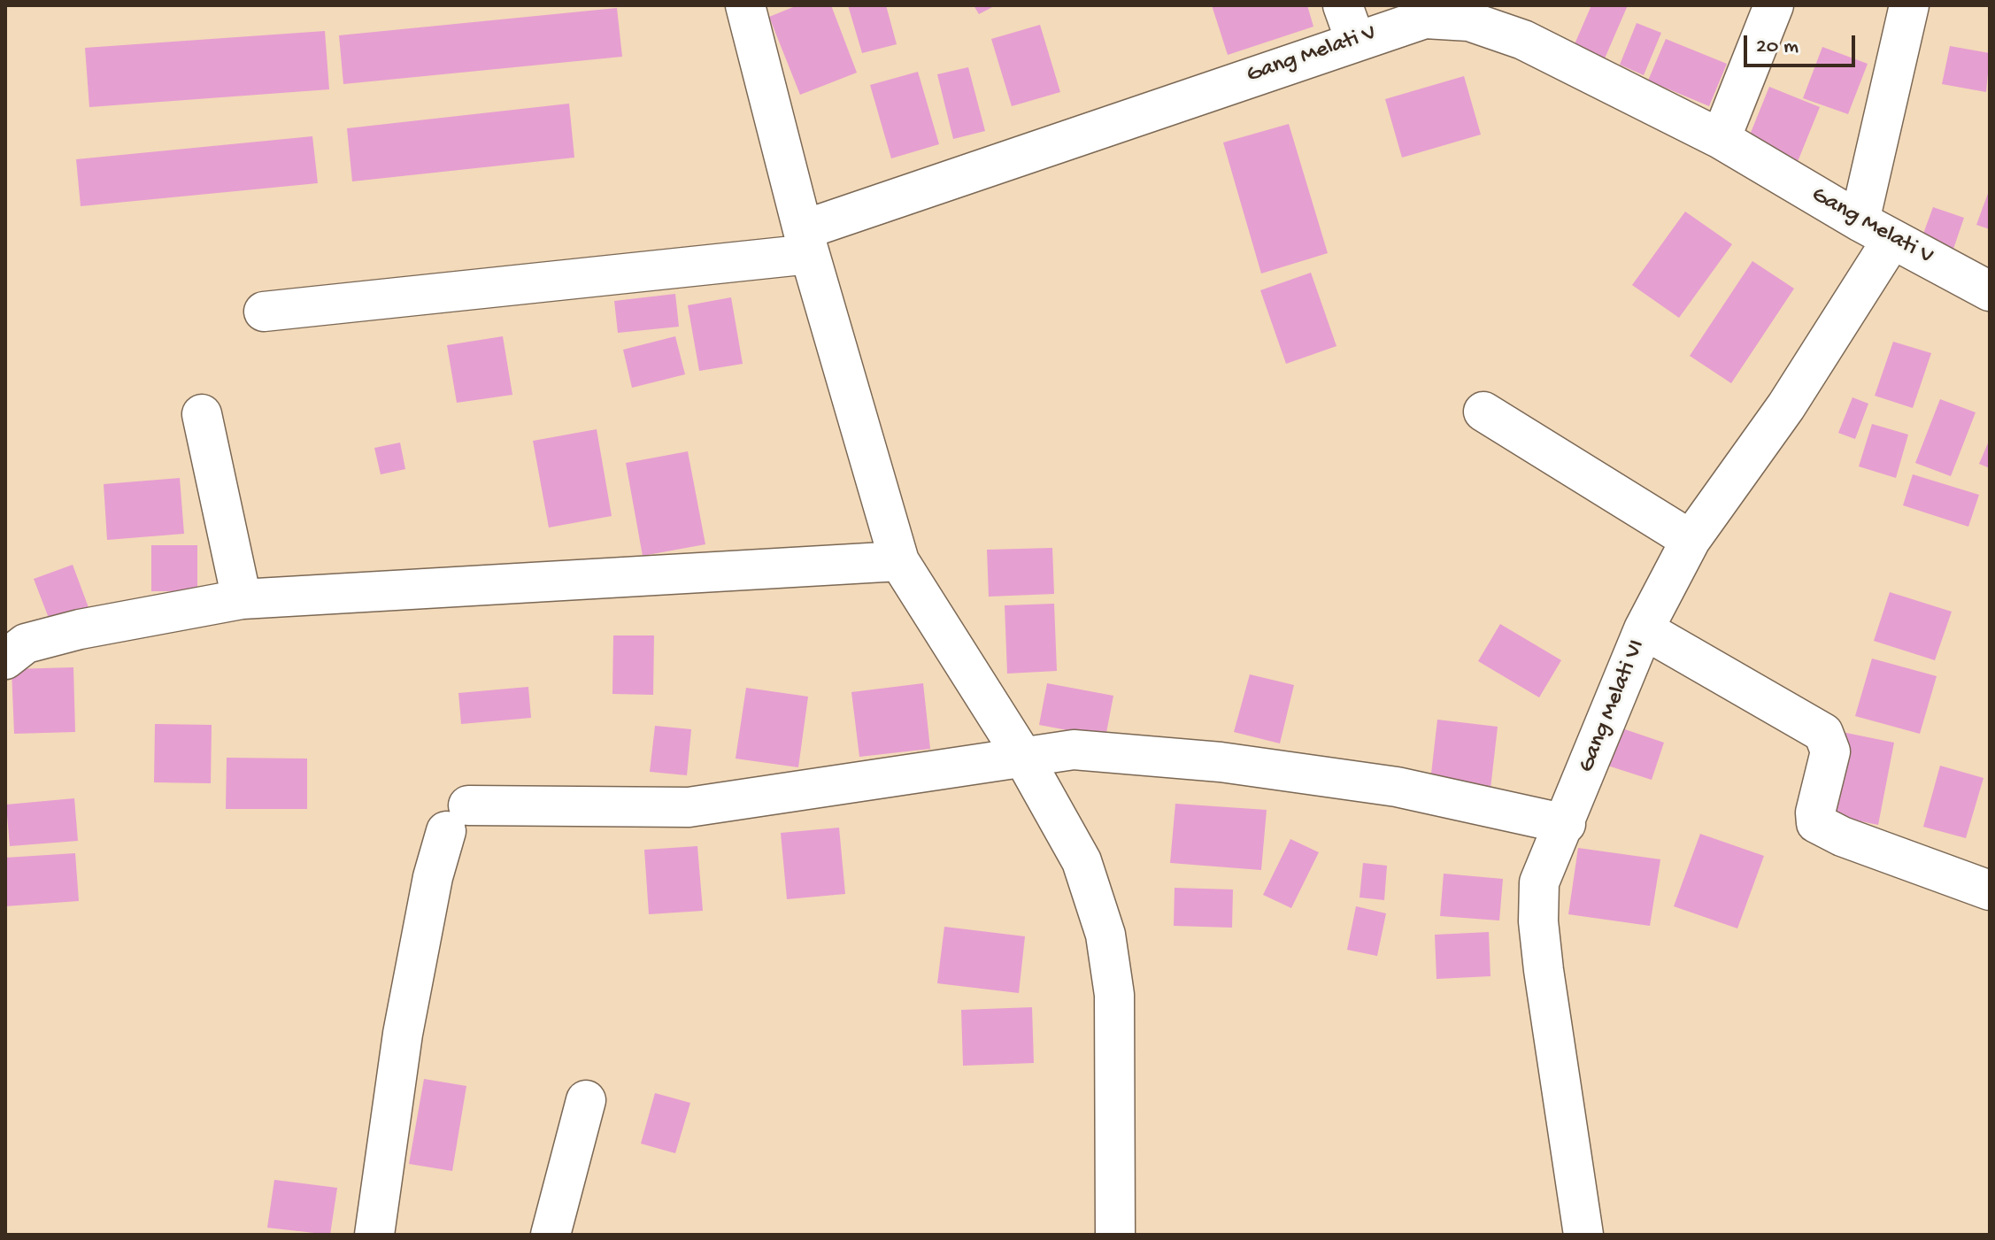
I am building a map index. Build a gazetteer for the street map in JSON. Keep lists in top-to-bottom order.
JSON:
{
  "streets": {
    "street": ["Gang Melati V", "Gang Melati VI"]
  },
  "crossings": [
    ["Gang Melati V", "Gang Melati VI"]
  ],
  "scale_bar": "20 m"
}
